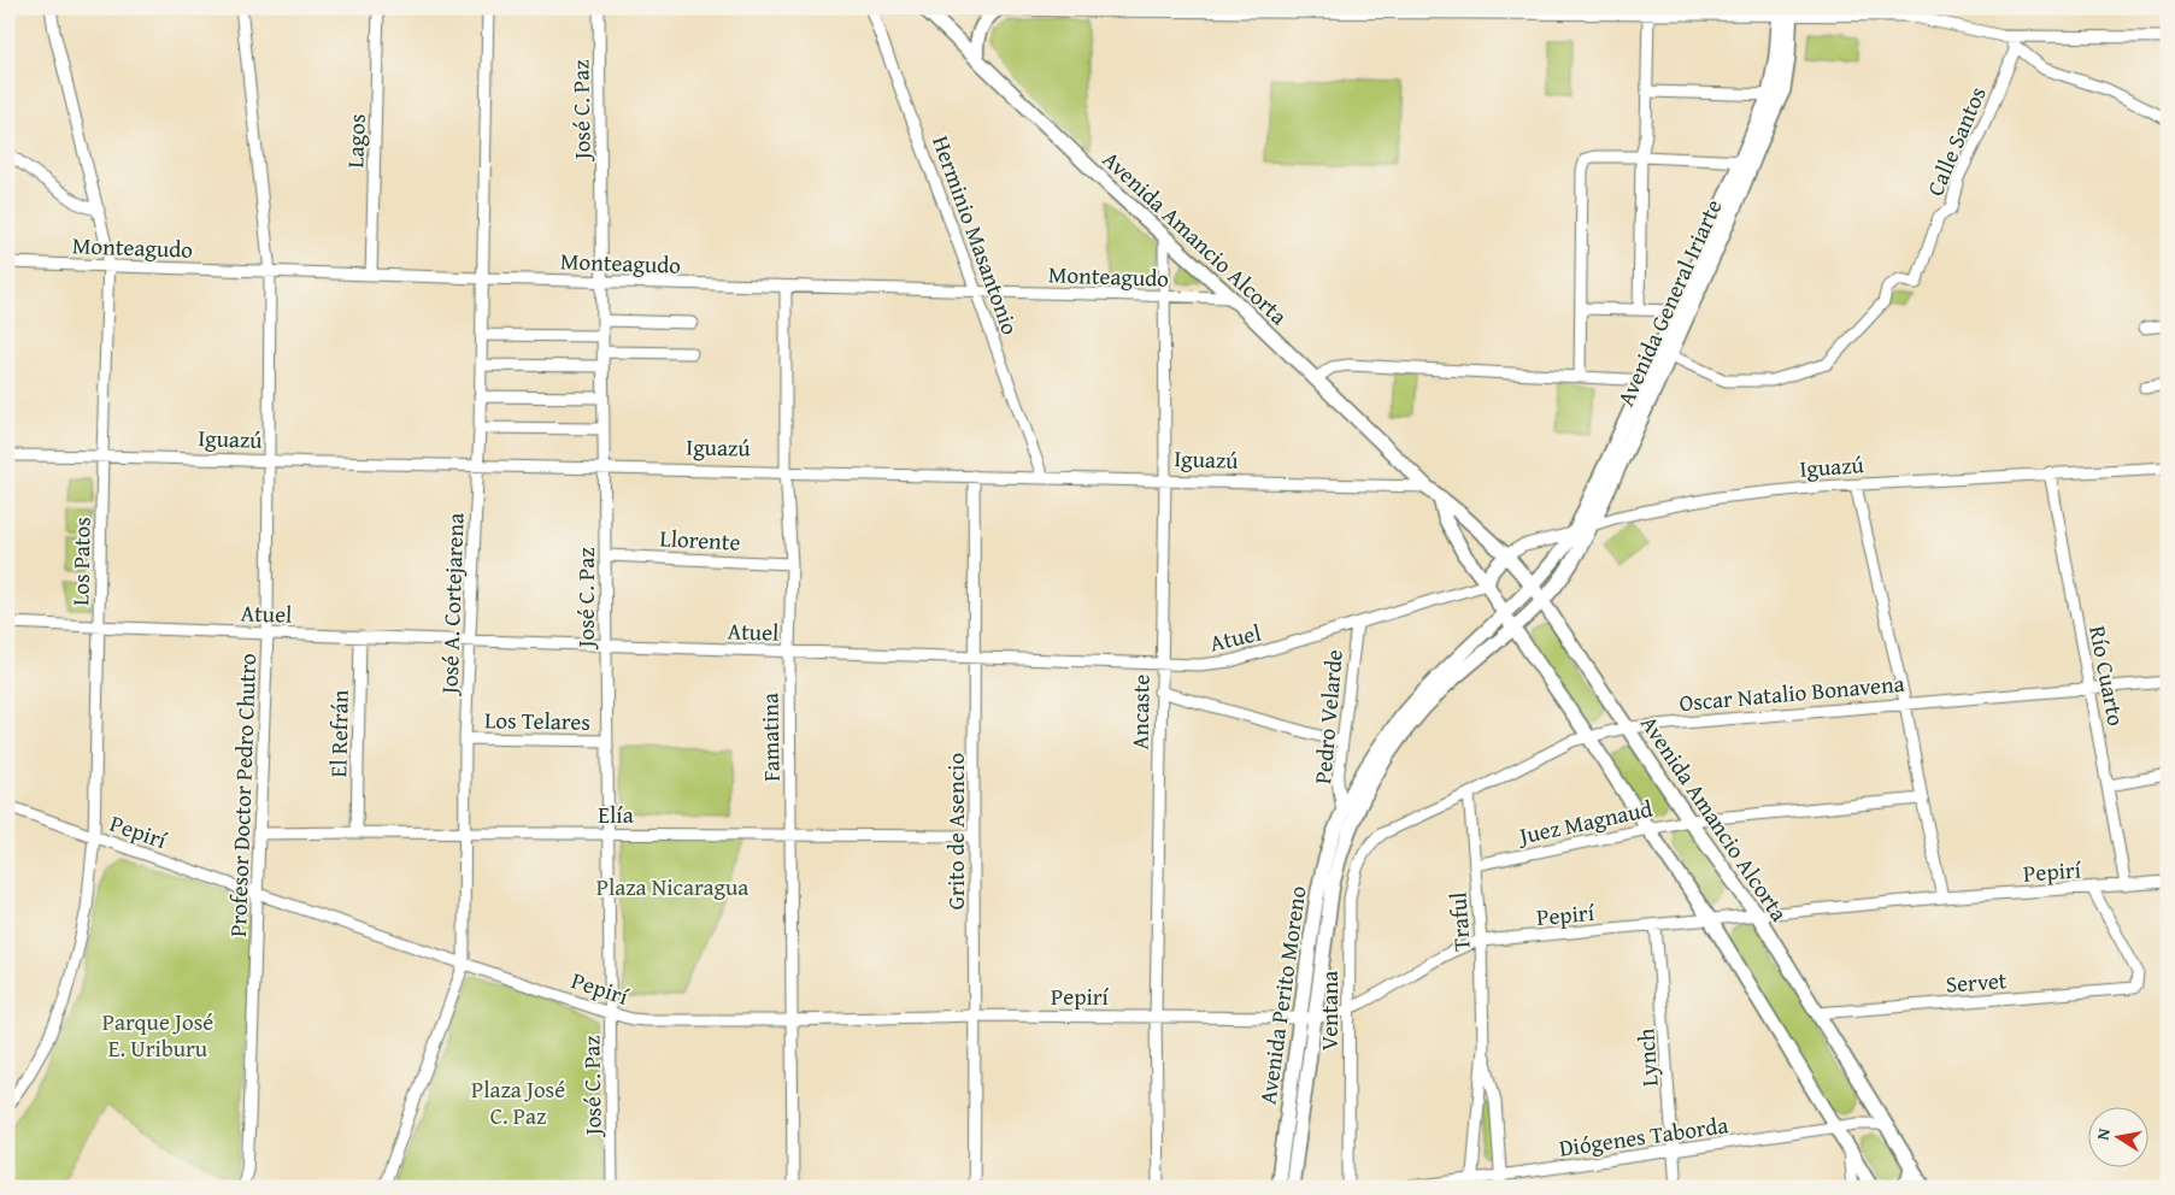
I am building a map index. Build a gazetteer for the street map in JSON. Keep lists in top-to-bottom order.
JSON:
{
  "streets": {
    "main road": ["Avenida Amancio Alcorta", "Avenida General Iriarte", "Avenida Perito Moreno"],
    "street": [
      "José C. Paz",
      "Lagos",
      "Calle Santos",
      "Herminio Masantonio",
      "Monteagudo",
      "Iguazú",
      "Llorente",
      "Los Patos",
      "José A. Cortejarena",
      "Atuel",
      "Río Cuarto",
      "Oscar Natalio Bonavena",
      "Ancaste",
      "Pedro Velarde",
      "Los Telares",
      "El Refrán",
      "Famatina",
      "Profesor Doctor Pedro Chutro",
      "Elía",
      "Juez Magnaud",
      "Pepirí",
      "Grito de Asencio",
      "Traful",
      "Servet",
      "Ventana",
      "Lynch",
      "Diógenes Taborda"
    ]
  },
  "crossings": [
    ["José C. Paz", "Monteagudo"],
    ["José C. Paz", "Iguazú"],
    ["José C. Paz", "Llorente"],
    ["José C. Paz", "Atuel"],
    ["José C. Paz", "Los Telares"],
    ["José C. Paz", "Elía"],
    ["José C. Paz", "Pepirí"],
    ["Lagos", "Monteagudo"],
    ["Calle Santos", "Avenida General Iriarte"],
    ["Herminio Masantonio", "Monteagudo"],
    ["Herminio Masantonio", "Iguazú"],
    ["Avenida Amancio Alcorta", "Monteagudo"],
    ["Avenida Amancio Alcorta", "Avenida General Iriarte"],
    ["Avenida Amancio Alcorta", "Iguazú"],
    ["Avenida Amancio Alcorta", "Oscar Natalio Bonavena"],
    ["Avenida Amancio Alcorta", "Ancaste"],
    ["Avenida Amancio Alcorta", "Juez Magnaud"],
    ["Avenida Amancio Alcorta", "Pepirí"],
    ["Avenida Amancio Alcorta", "Servet"],
    ["Avenida Amancio Alcorta", "Diógenes Taborda"],
    ["Monteagudo", "Los Patos"],
    ["Monteagudo", "José A. Cortejarena"],
    ["Monteagudo", "Ancaste"],
    ["Monteagudo", "Famatina"],
    ["Monteagudo", "Profesor Doctor Pedro Chutro"],
    ["Avenida General Iriarte", "Iguazú"],
    ["Avenida General Iriarte", "Pedro Velarde"],
    ["Avenida General Iriarte", "Avenida Perito Moreno"],
    ["Iguazú", "Los Patos"],
    ["Iguazú", "José A. Cortejarena"],
    ["Iguazú", "Río Cuarto"],
    ["Iguazú", "Ancaste"],
    ["Iguazú", "Famatina"],
    ["Iguazú", "Profesor Doctor Pedro Chutro"],
    ["Iguazú", "Grito de Asencio"],
    ["Llorente", "Famatina"],
    ["Los Patos", "Atuel"],
    ["Los Patos", "Pepirí"],
    ["José A. Cortejarena", "Atuel"],
    ["José A. Cortejarena", "Los Telares"],
    ["José A. Cortejarena", "Elía"],
    ["José A. Cortejarena", "Pepirí"],
    ["Atuel", "Ancaste"],
    ["Atuel", "Pedro Velarde"],
    ["Atuel", "El Refrán"],
    ["Atuel", "Famatina"],
    ["Atuel", "Profesor Doctor Pedro Chutro"],
    ["Atuel", "Grito de Asencio"],
    ["Río Cuarto", "Oscar Natalio Bonavena"],
    ["Río Cuarto", "Pepirí"],
    ["Oscar Natalio Bonavena", "Traful"],
    ["Oscar Natalio Bonavena", "Ventana"],
    ["Ancaste", "Pepirí"],
    ["Pedro Velarde", "Avenida Perito Moreno"],
    ["El Refrán", "Elía"],
    ["Famatina", "Elía"],
    ["Famatina", "Pepirí"],
    ["Profesor Doctor Pedro Chutro", "Elía"],
    ["Profesor Doctor Pedro Chutro", "Pepirí"],
    ["Elía", "Grito de Asencio"],
    ["Juez Magnaud", "Traful"],
    ["Pepirí", "Grito de Asencio"],
    ["Pepirí", "Traful"],
    ["Pepirí", "Servet"],
    ["Pepirí", "Avenida Perito Moreno"],
    ["Pepirí", "Ventana"],
    ["Pepirí", "Lynch"],
    ["Traful", "Diógenes Taborda"],
    ["Lynch", "Diógenes Taborda"]
  ],
  "parks": ["Plaza Nicaragua", "Parque José E. Uriburu", "Plaza José C. Paz"],
  "north": "left"
}
